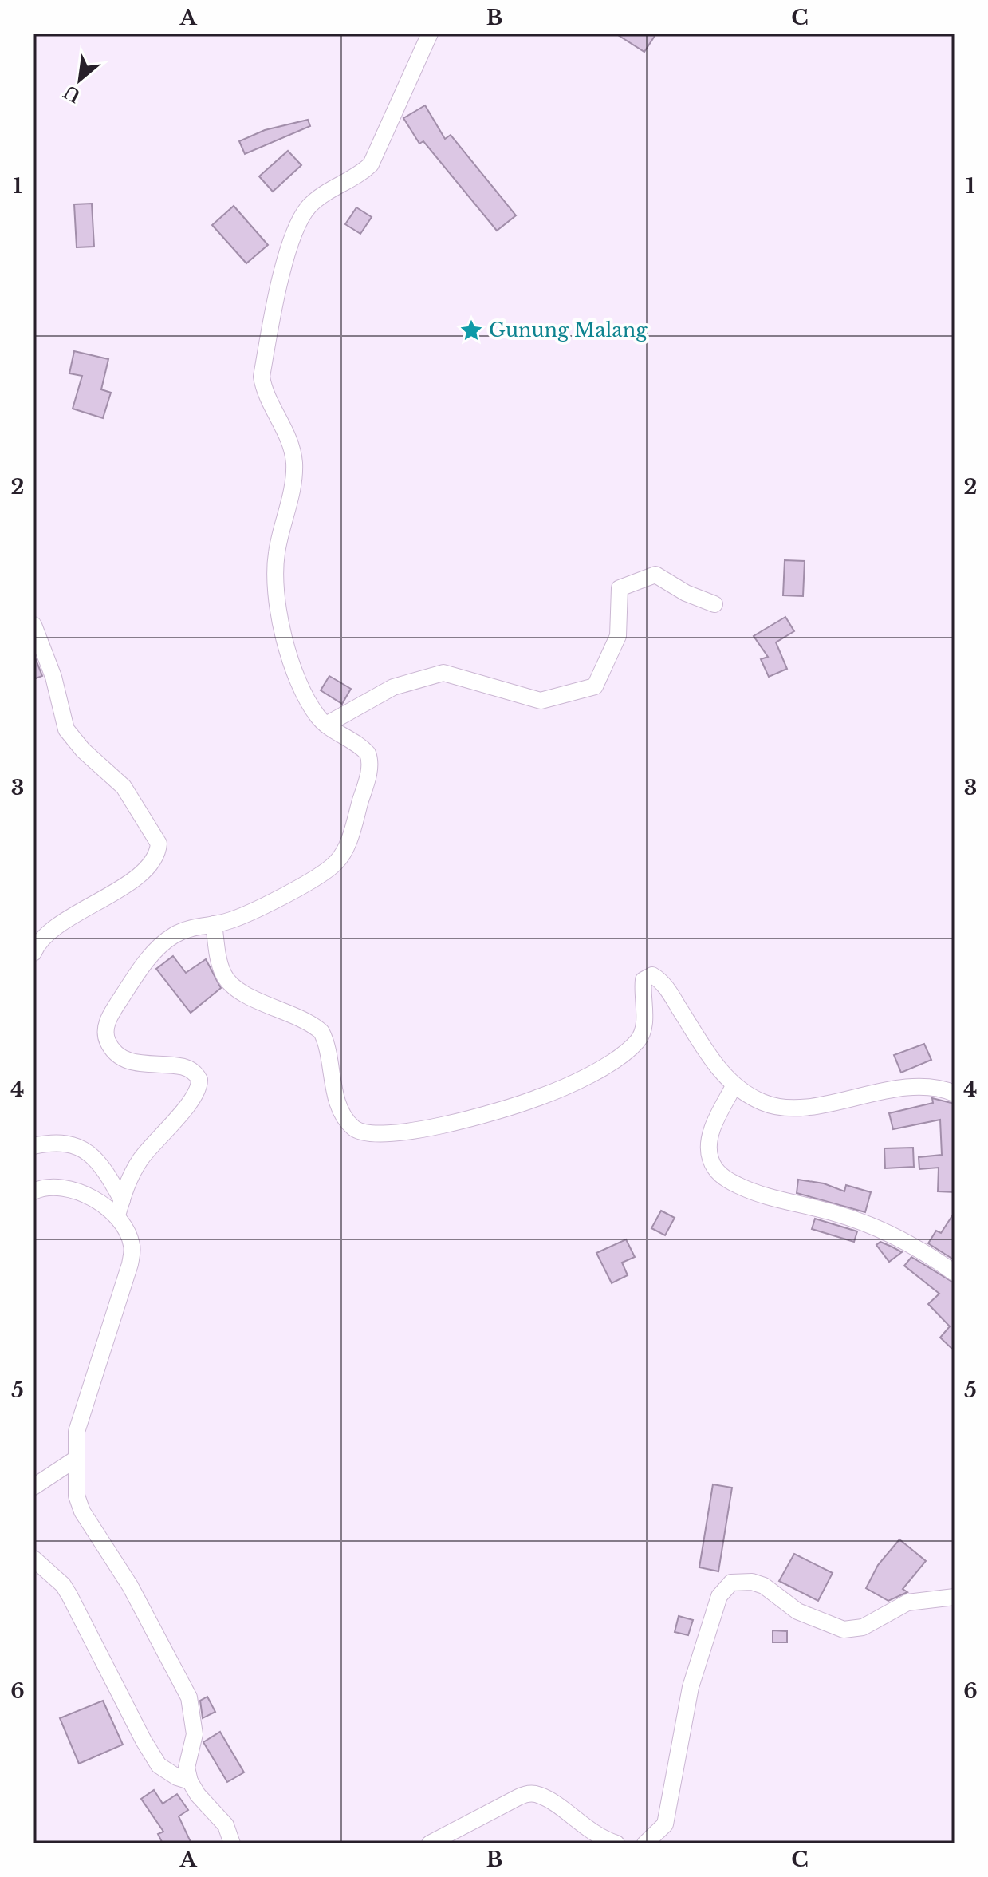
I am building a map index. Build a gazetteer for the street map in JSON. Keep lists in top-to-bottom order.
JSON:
{
  "places": {
    "place": ["Gunung Malang"]
  },
  "north": "bottom left",
  "grid": {
    "columns": ["A", "B", "C"],
    "rows": [
      "1",
      "2",
      "3",
      "4",
      "5",
      "6"
    ]
  }
}
